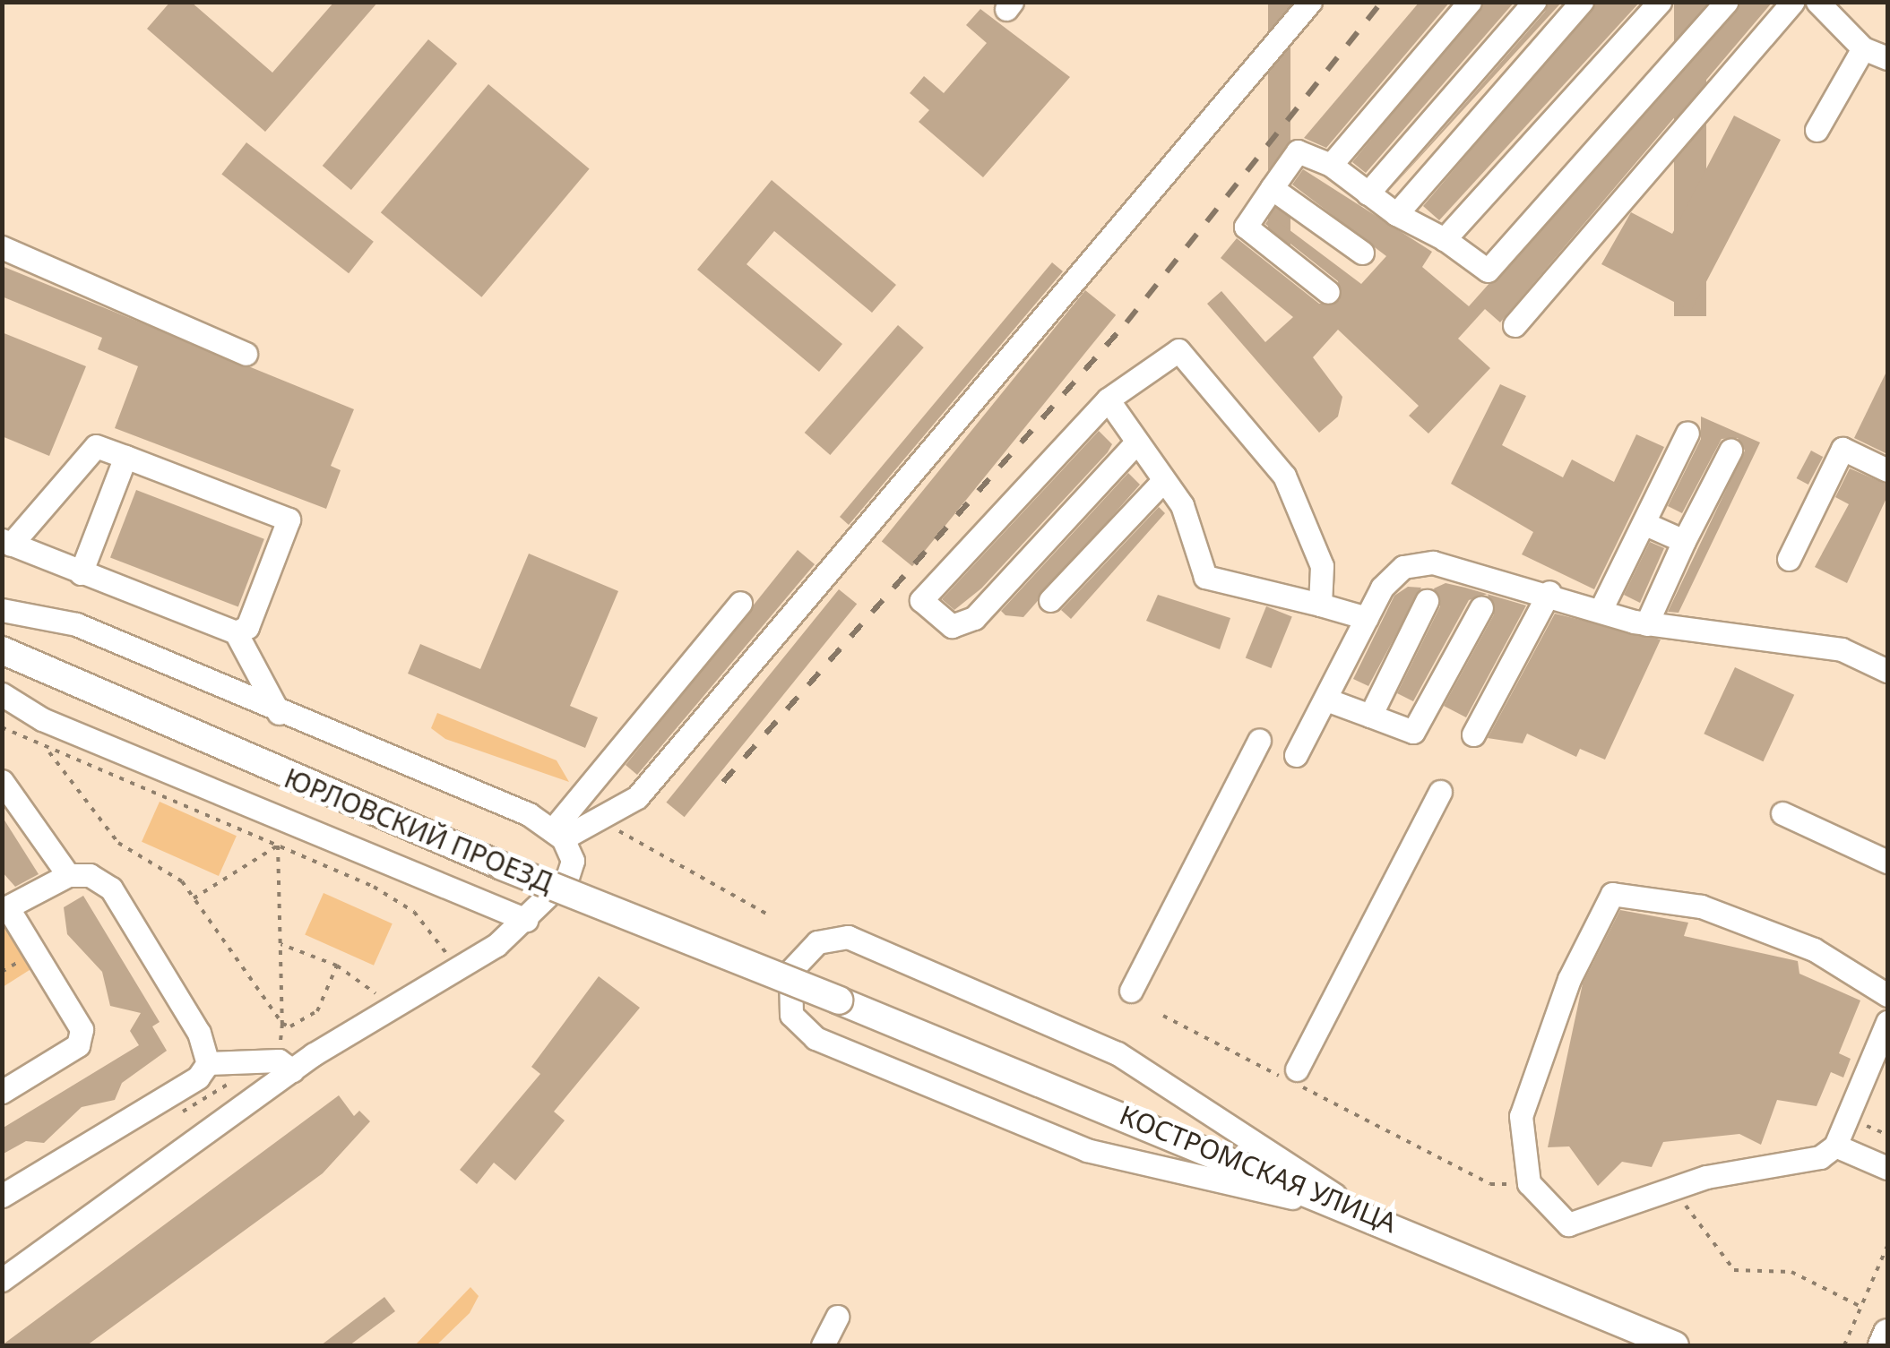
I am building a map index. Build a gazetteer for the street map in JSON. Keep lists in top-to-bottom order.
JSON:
{
  "streets": {
    "main road": ["ЮРЛОВСКИЙ ПРОЕЗД", "КОСТРОМСКАЯ УЛИЦА"]
  },
  "crossings": [
    ["ЮРЛОВСКИЙ ПРОЕЗД", "КОСТРОМСКАЯ УЛИЦА"]
  ]
}
